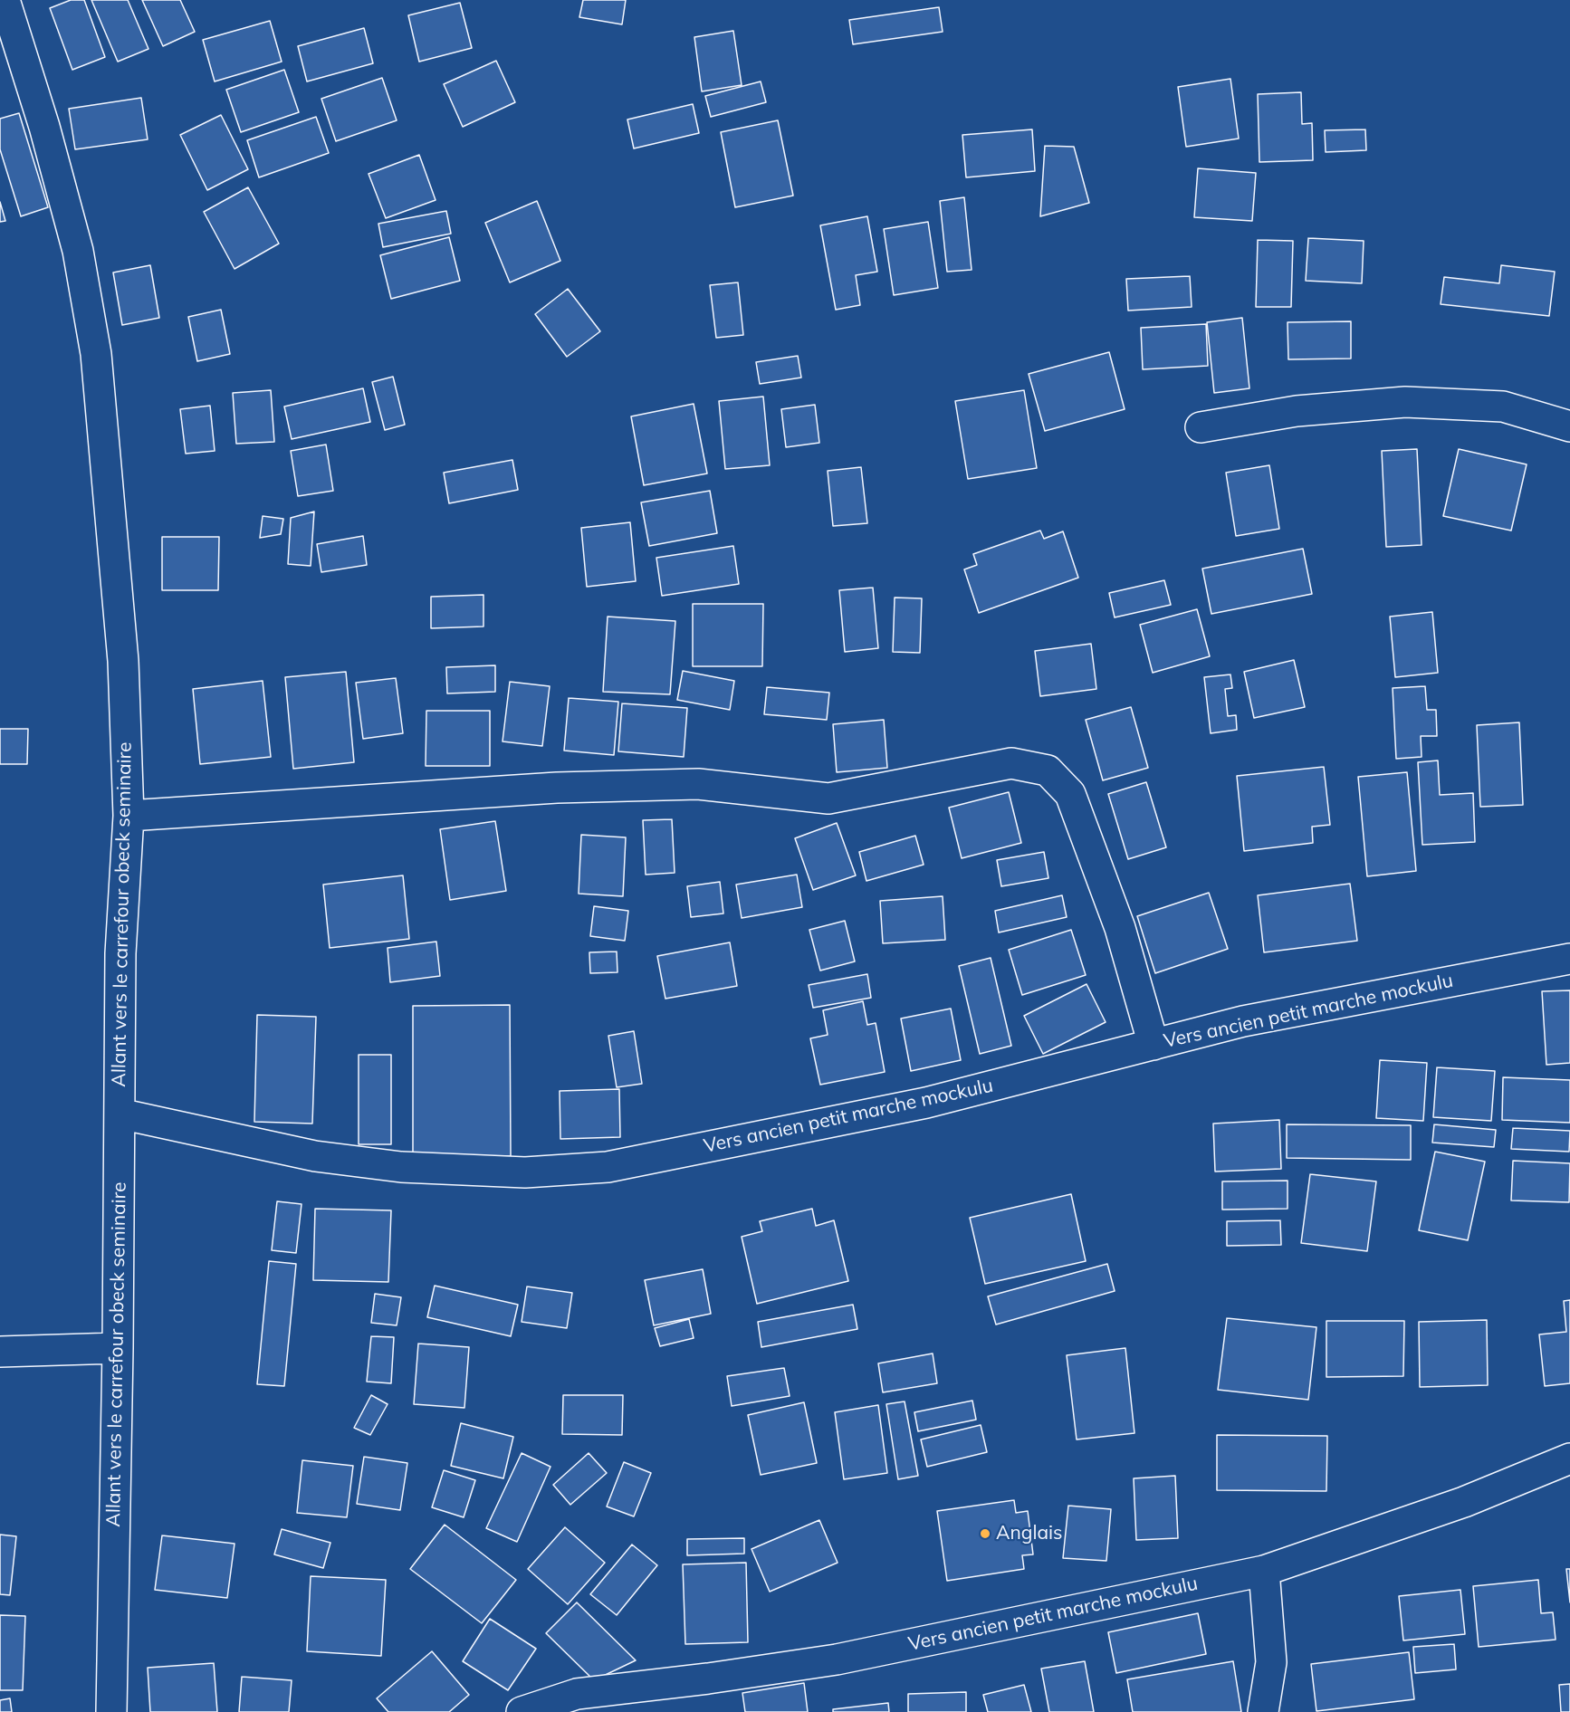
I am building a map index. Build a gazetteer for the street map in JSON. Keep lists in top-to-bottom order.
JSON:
{
  "streets": {
    "street": ["Allant vers le carrefour obeck seminaire", "Vers ancien petit marche mockulu"]
  },
  "crossings": [
    ["Allant vers le carrefour obeck seminaire", "Vers ancien petit marche mockulu"]
  ],
  "places": ["Anglais"]
}
